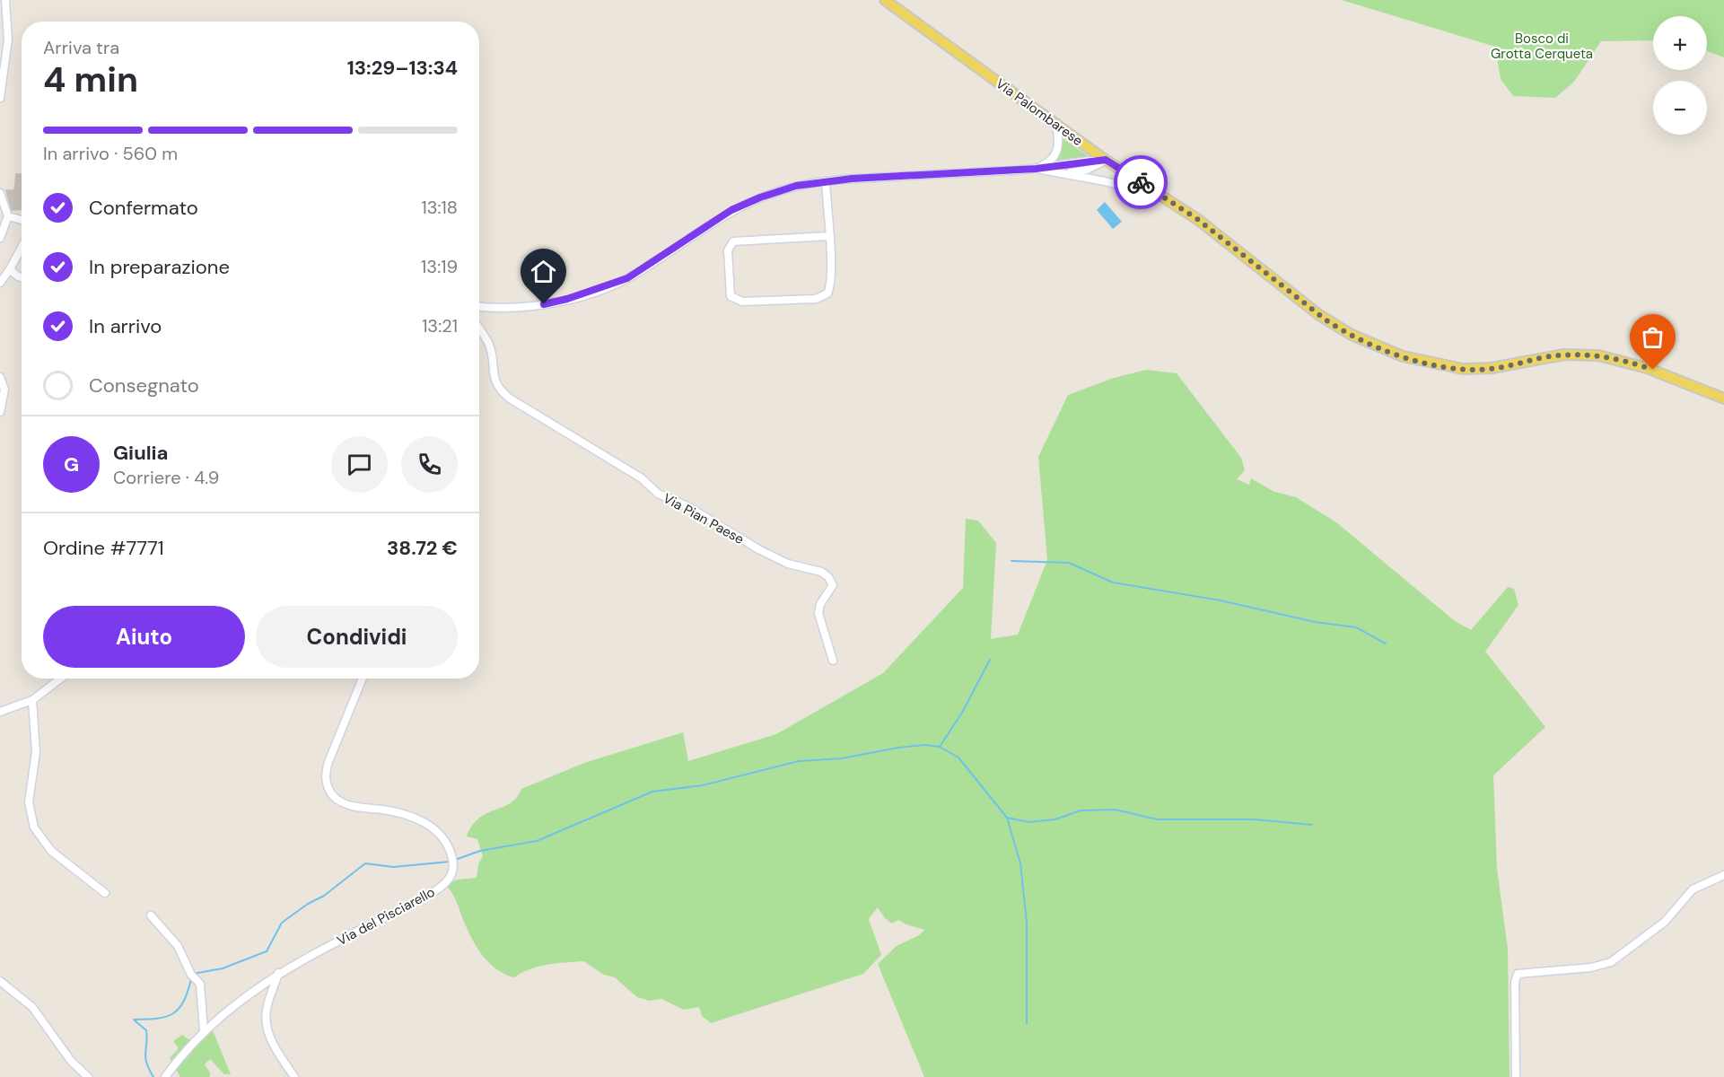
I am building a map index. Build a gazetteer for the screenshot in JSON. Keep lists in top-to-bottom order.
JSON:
{
  "streets": {
    "main road": ["Via Palombarese"],
    "street": ["Via Pian Paese", "Via del Pisciarello"]
  },
  "parks": ["Bosco di Grotta Cerqueta"],
  "page": {
    "map_buttons": ["+", "−"],
    "heading": ["4 min", "Arriva tra", "13:29–13:34"],
    "panel": [
      "Giulia",
      "Corriere · 4.9",
      "Ordine #7771",
      "38.72 €"
    ],
    "bar": "In arrivo · 560 m",
    "list": [
      ["Confermato", "13:18"],
      ["In preparazione", "13:19"],
      ["In arrivo", "13:21"],
      "Consegnato"
    ],
    "round": "G",
    "buttons": ["Aiuto", "Condividi"]
  }
}
